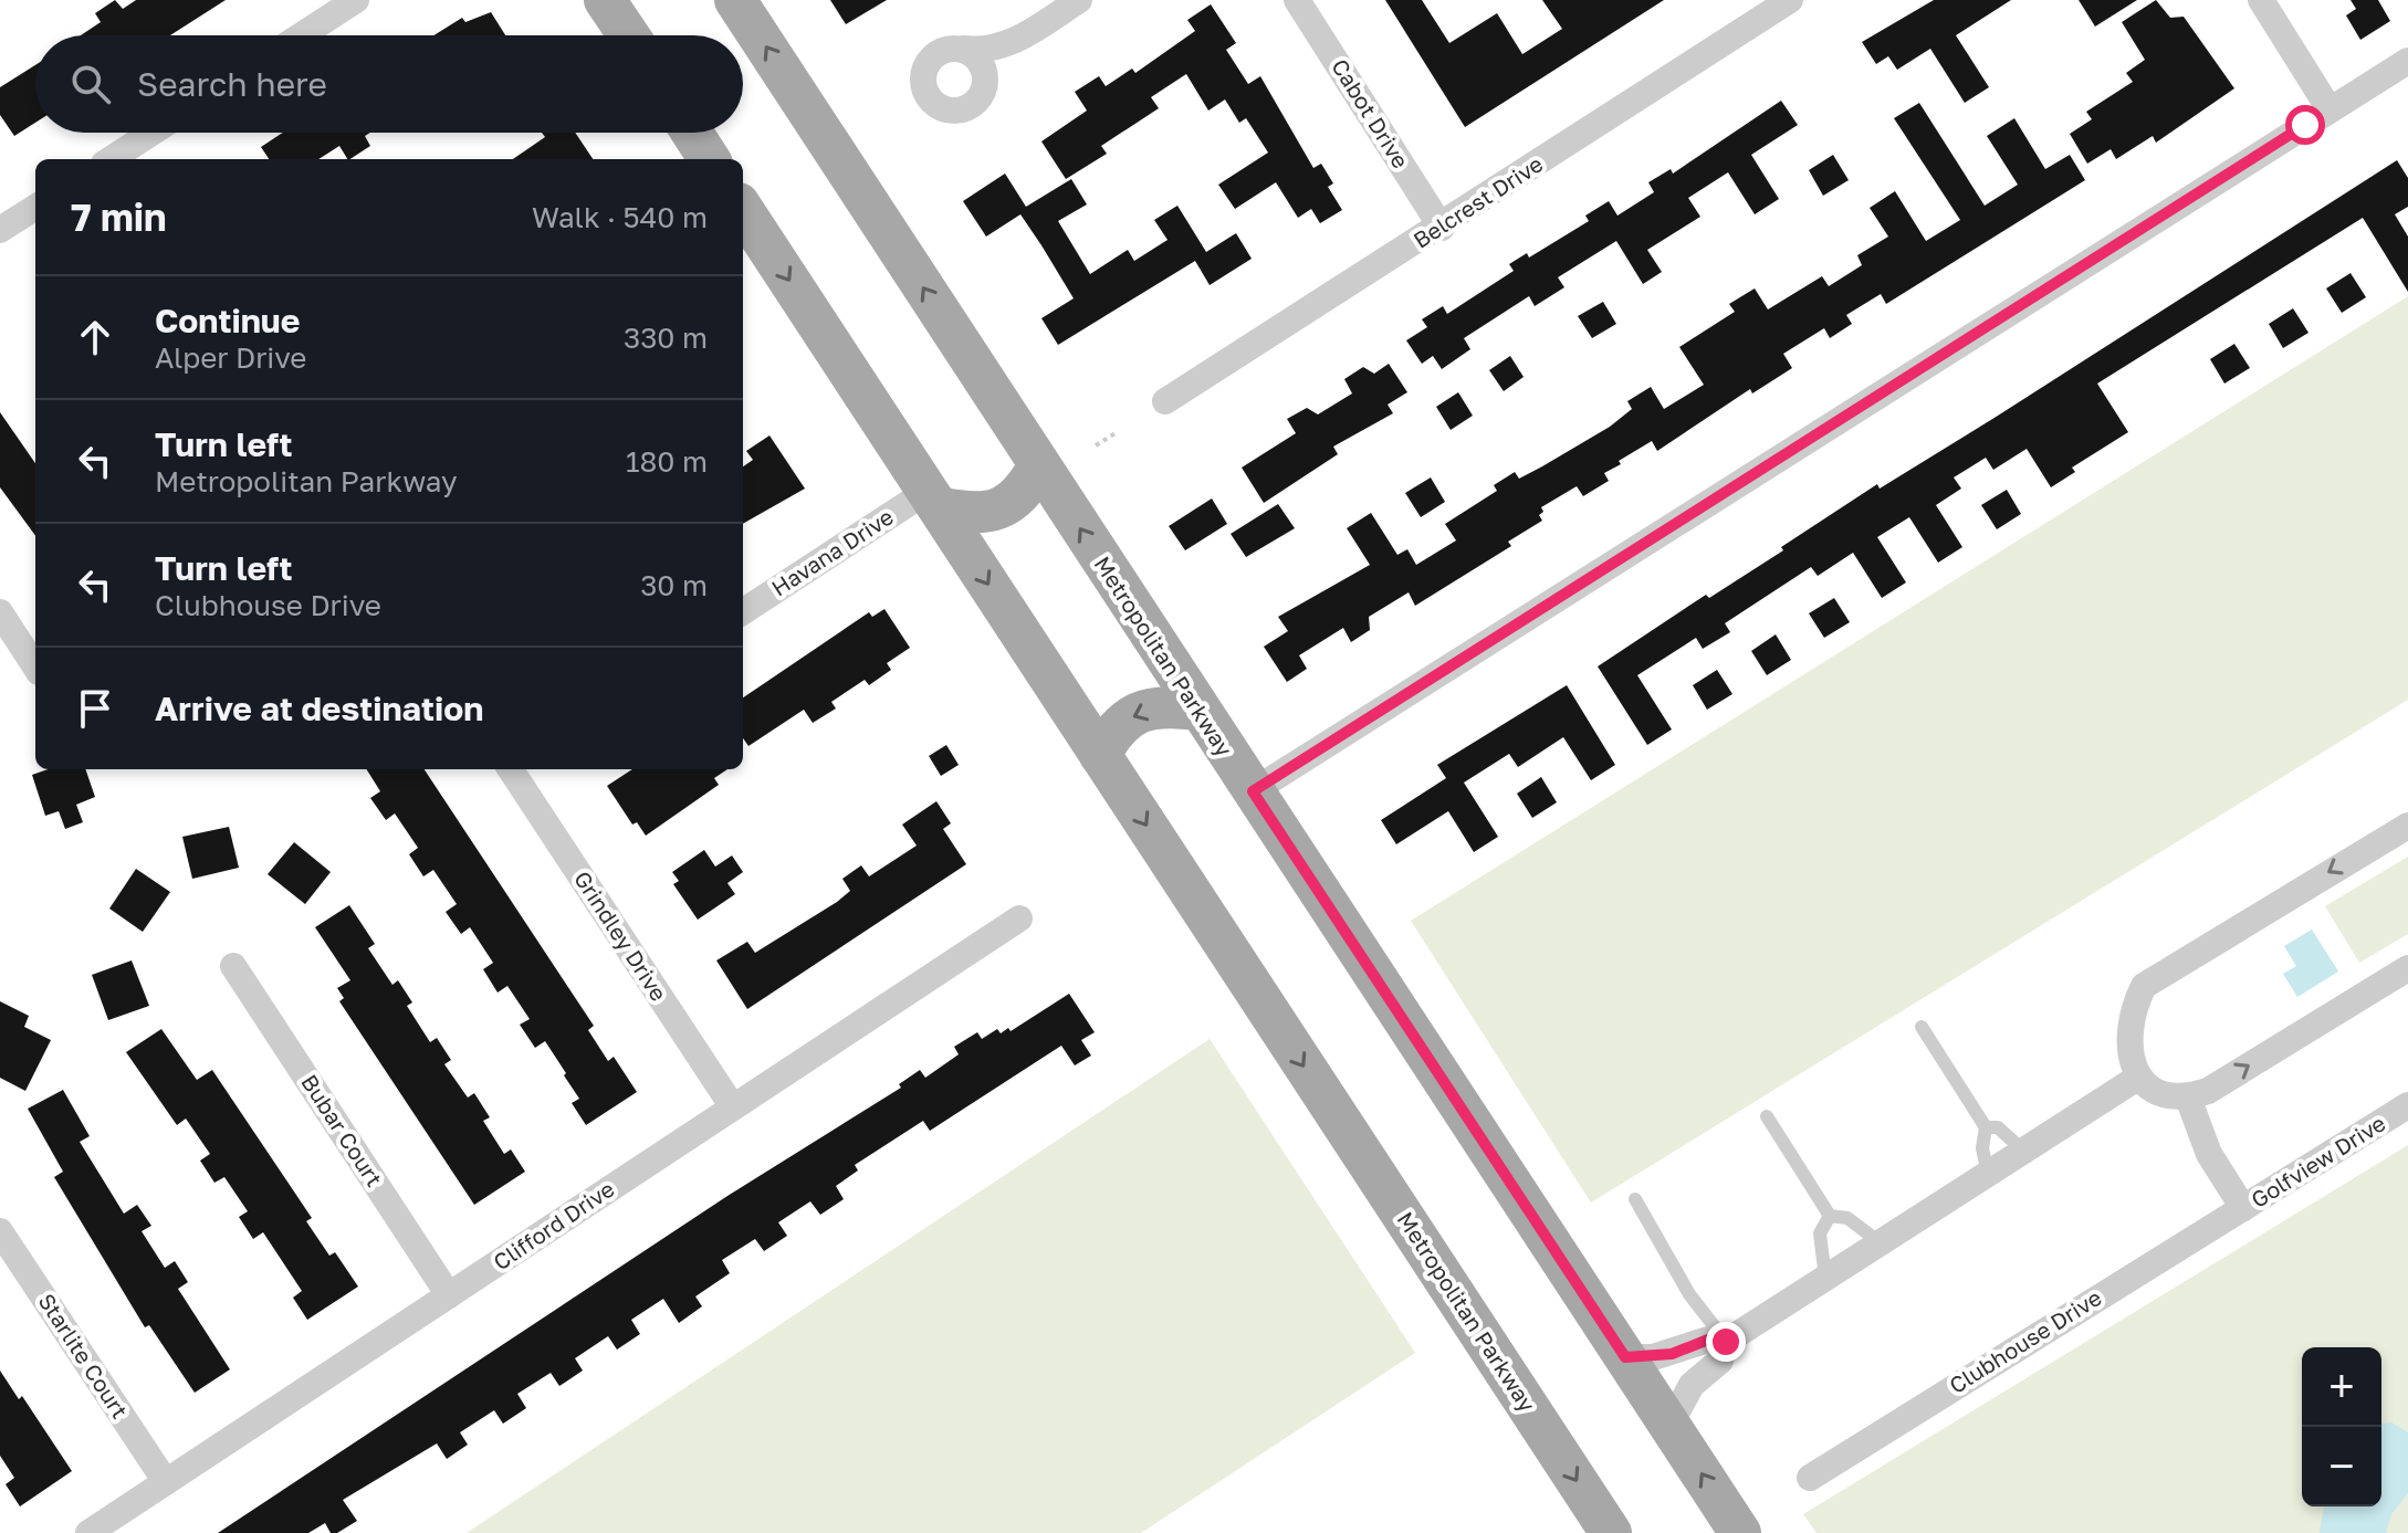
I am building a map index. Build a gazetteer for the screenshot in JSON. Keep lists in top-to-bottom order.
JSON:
{
  "streets": {
    "main road": ["Metropolitan Parkway"],
    "street": [
      "Cabot Drive",
      "Belcrest Drive",
      "Havana Drive",
      "Grindley Drive",
      "Bubar Court",
      "Golfview Drive",
      "Clifford Drive",
      "Clubhouse Drive",
      "Starlite Court"
    ]
  },
  "crossings": [
    ["Cabot Drive", "Belcrest Drive"],
    ["Havana Drive", "Metropolitan Parkway"],
    ["Grindley Drive", "Clifford Drive"],
    ["Bubar Court", "Clifford Drive"],
    ["Golfview Drive", "Clubhouse Drive"],
    ["Clifford Drive", "Starlite Court"]
  ],
  "page": {
    "search": "Search here",
    "heading": ["7 min", "Walk · 540 m"],
    "list": [
      ["Continue", "Alper Drive", "330 m"],
      ["Turn left", "Metropolitan Parkway", "180 m"],
      ["Turn left", "Clubhouse Drive", "30 m"],
      "Arrive at destination"
    ],
    "map_buttons": ["+", "−"]
  }
}
